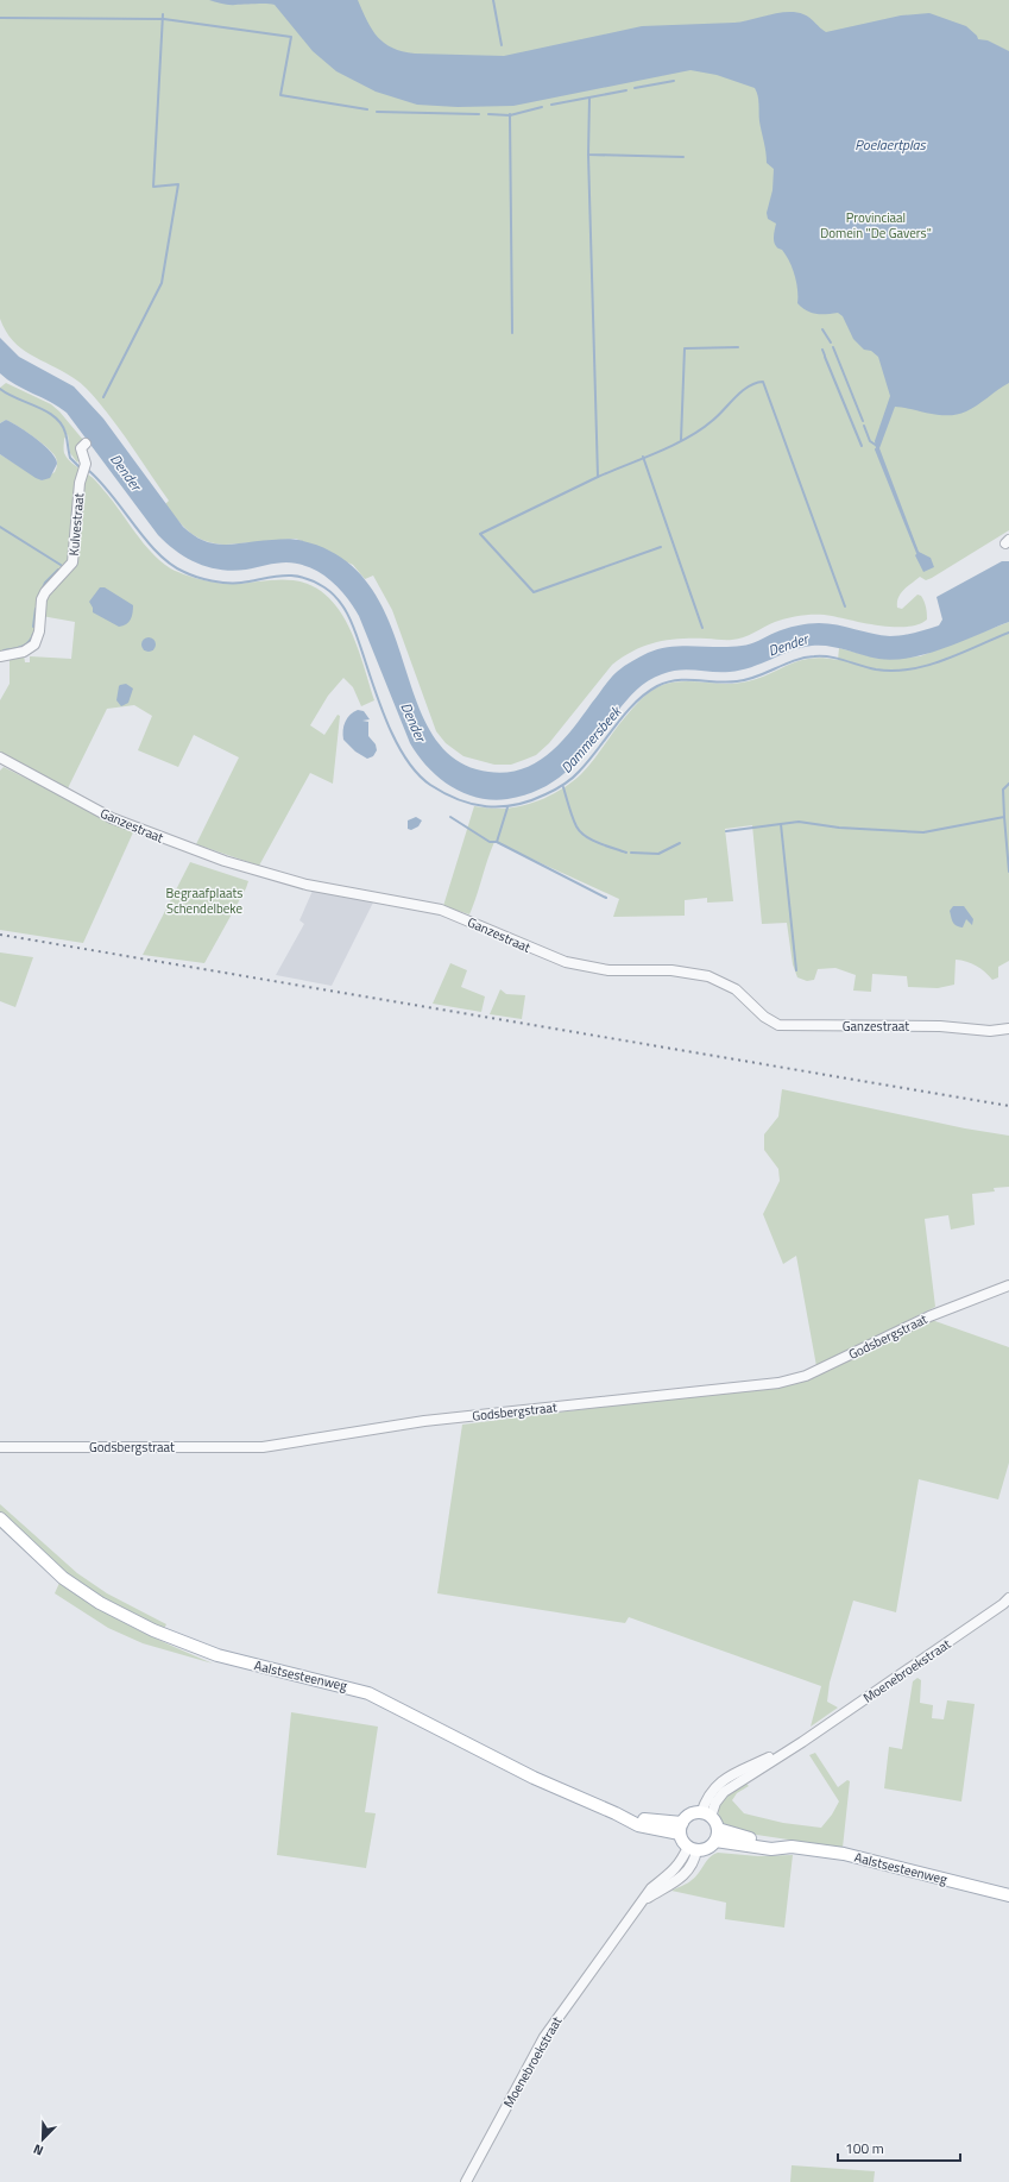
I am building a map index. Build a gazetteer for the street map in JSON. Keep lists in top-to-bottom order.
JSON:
{
  "streets": {
    "main road": ["Aalstsesteenweg"],
    "street": [
      "Kulvestraat",
      "Ganzestraat",
      "Godsbergstraat",
      "Moenebroekstraat"
    ]
  },
  "crossings": [
    ["Moenebroekstraat", "Aalstsesteenweg"]
  ],
  "water": ["Poelaertplas", "Dender", "Dammersbeek"],
  "parks": ["Provinciaal Domein \"De Gavers\"", "Begraafplaats Schendelbeke"],
  "scale_bar": "100 m",
  "north": "bottom left"
}
